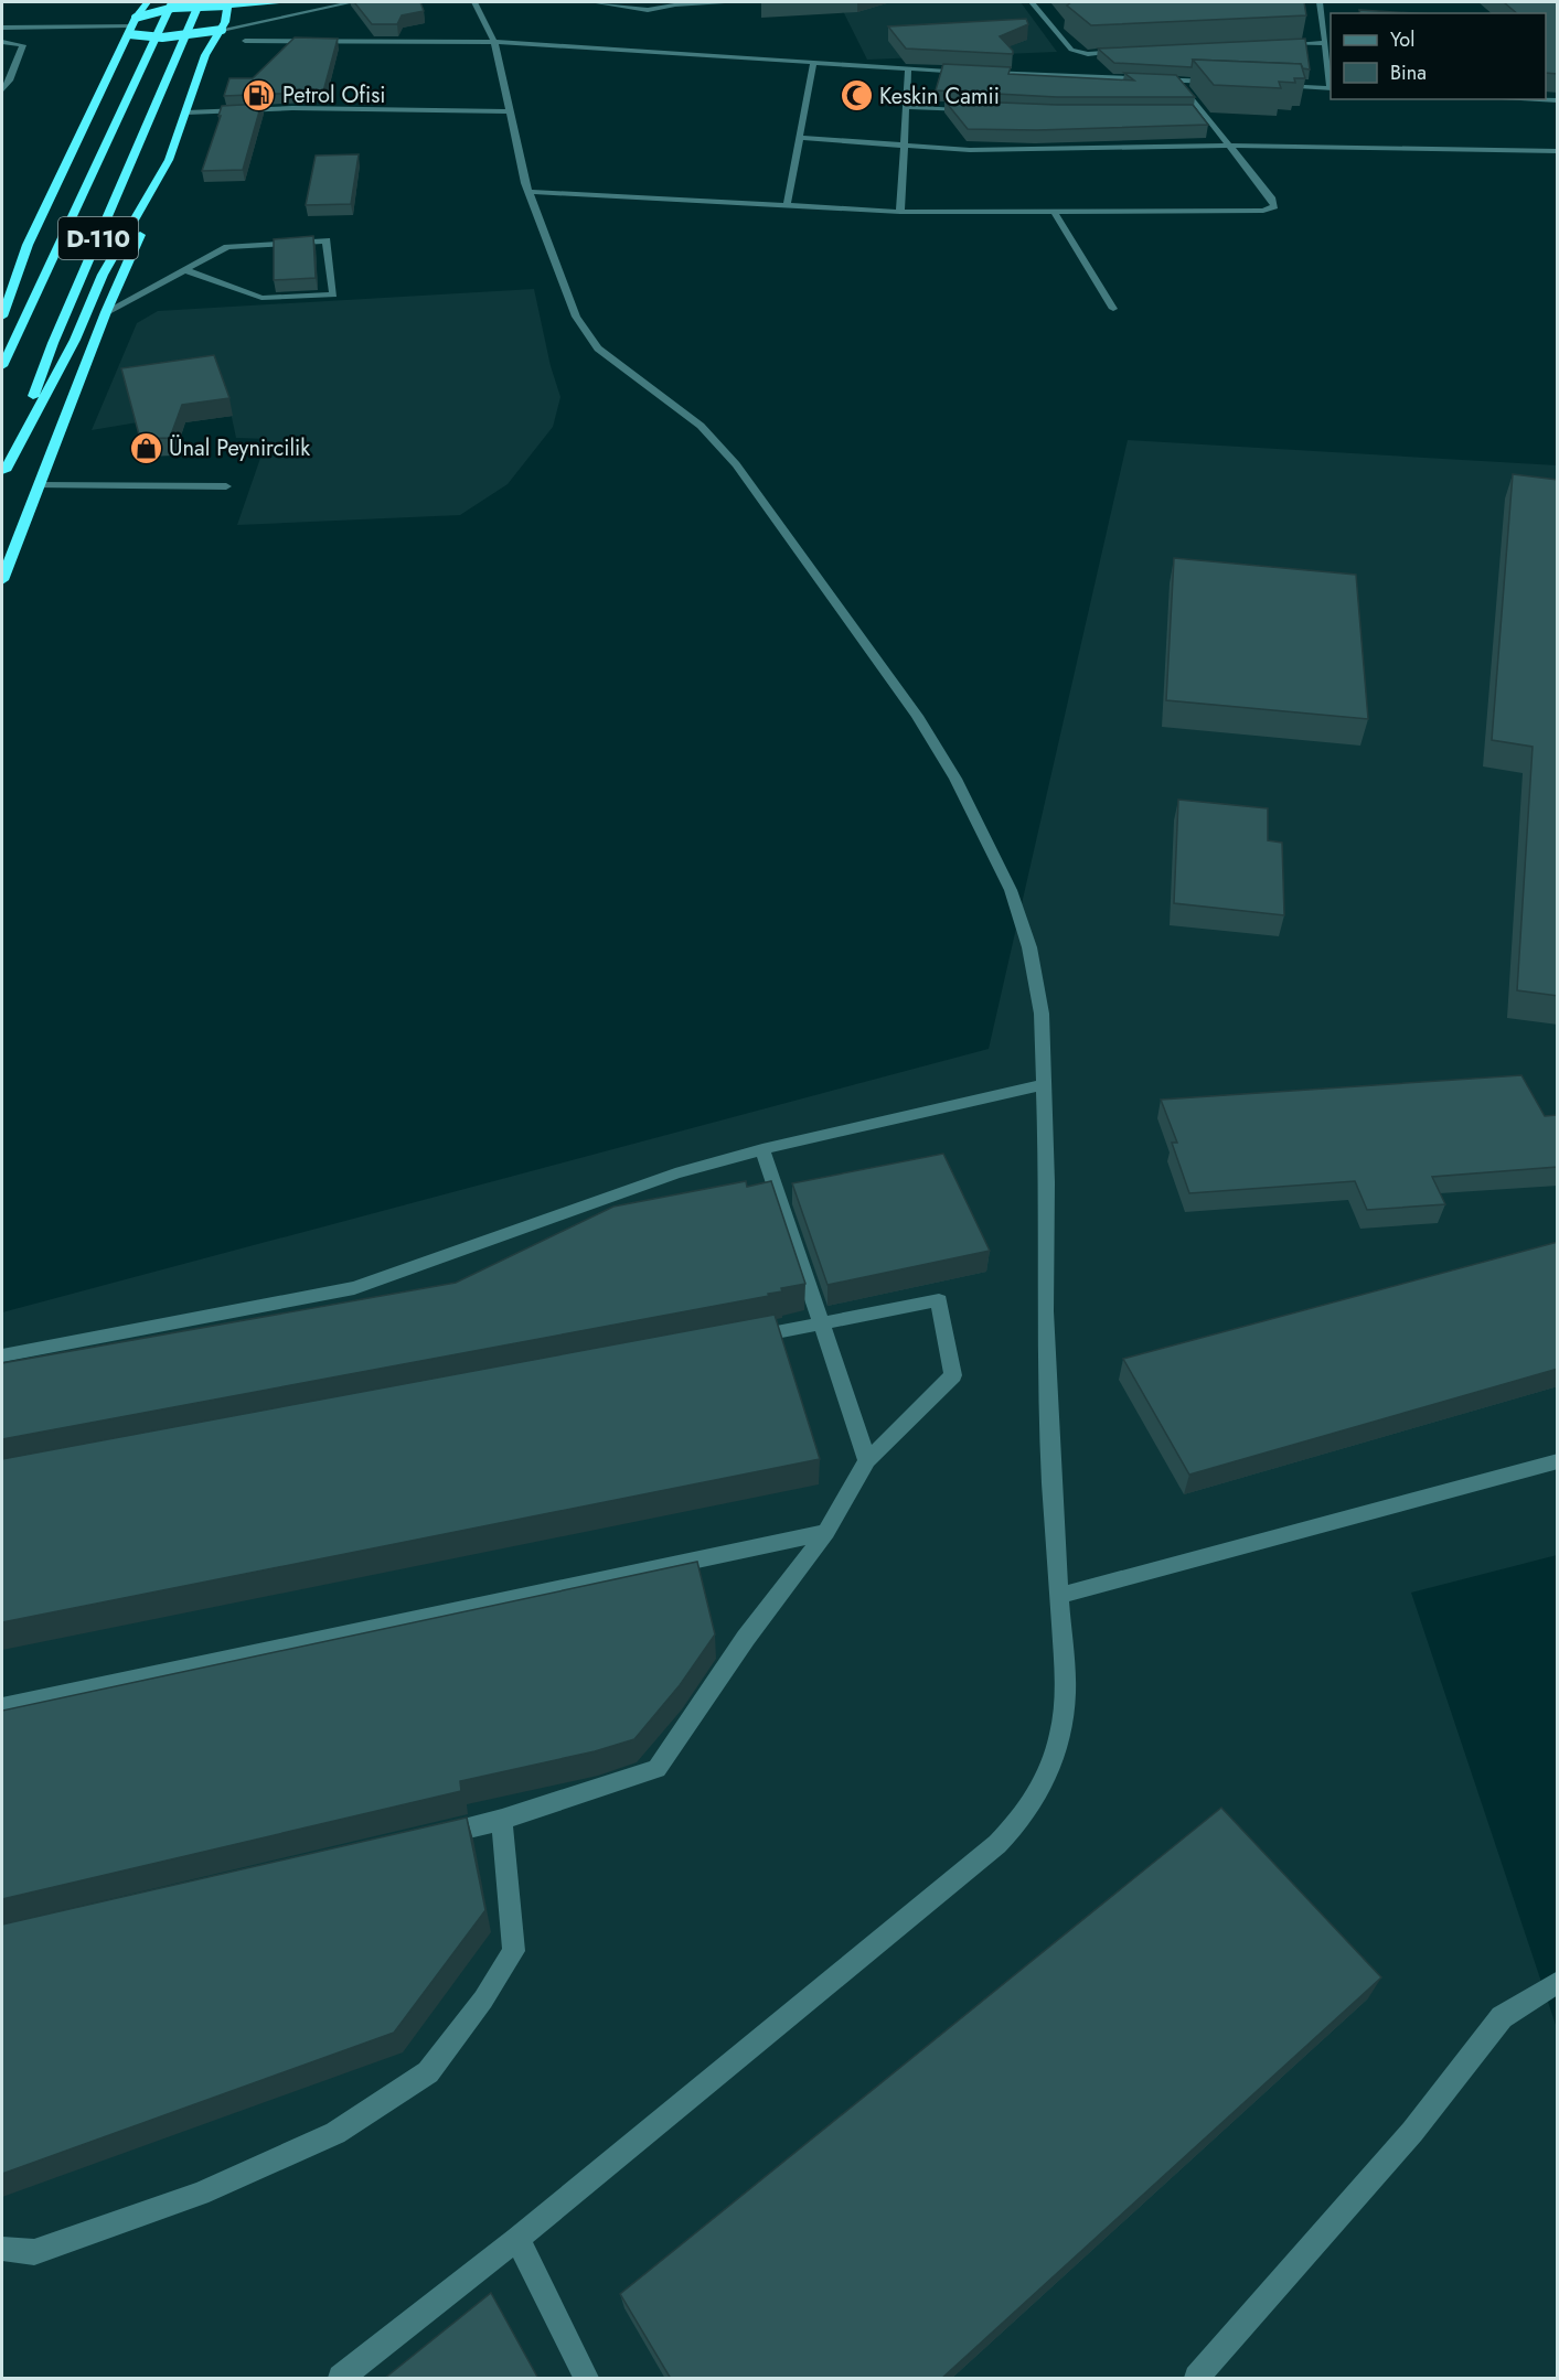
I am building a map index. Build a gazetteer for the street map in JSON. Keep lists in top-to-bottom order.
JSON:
{
  "streets": {
    "highway": ["D-110"]
  },
  "places": {
    "fuel station": ["Petrol Ofisi"],
    "mosque": ["Keskin Camii"],
    "shop": ["Ünal Peynircilik"]
  },
  "legend": ["Yol", "Bina"]
}
